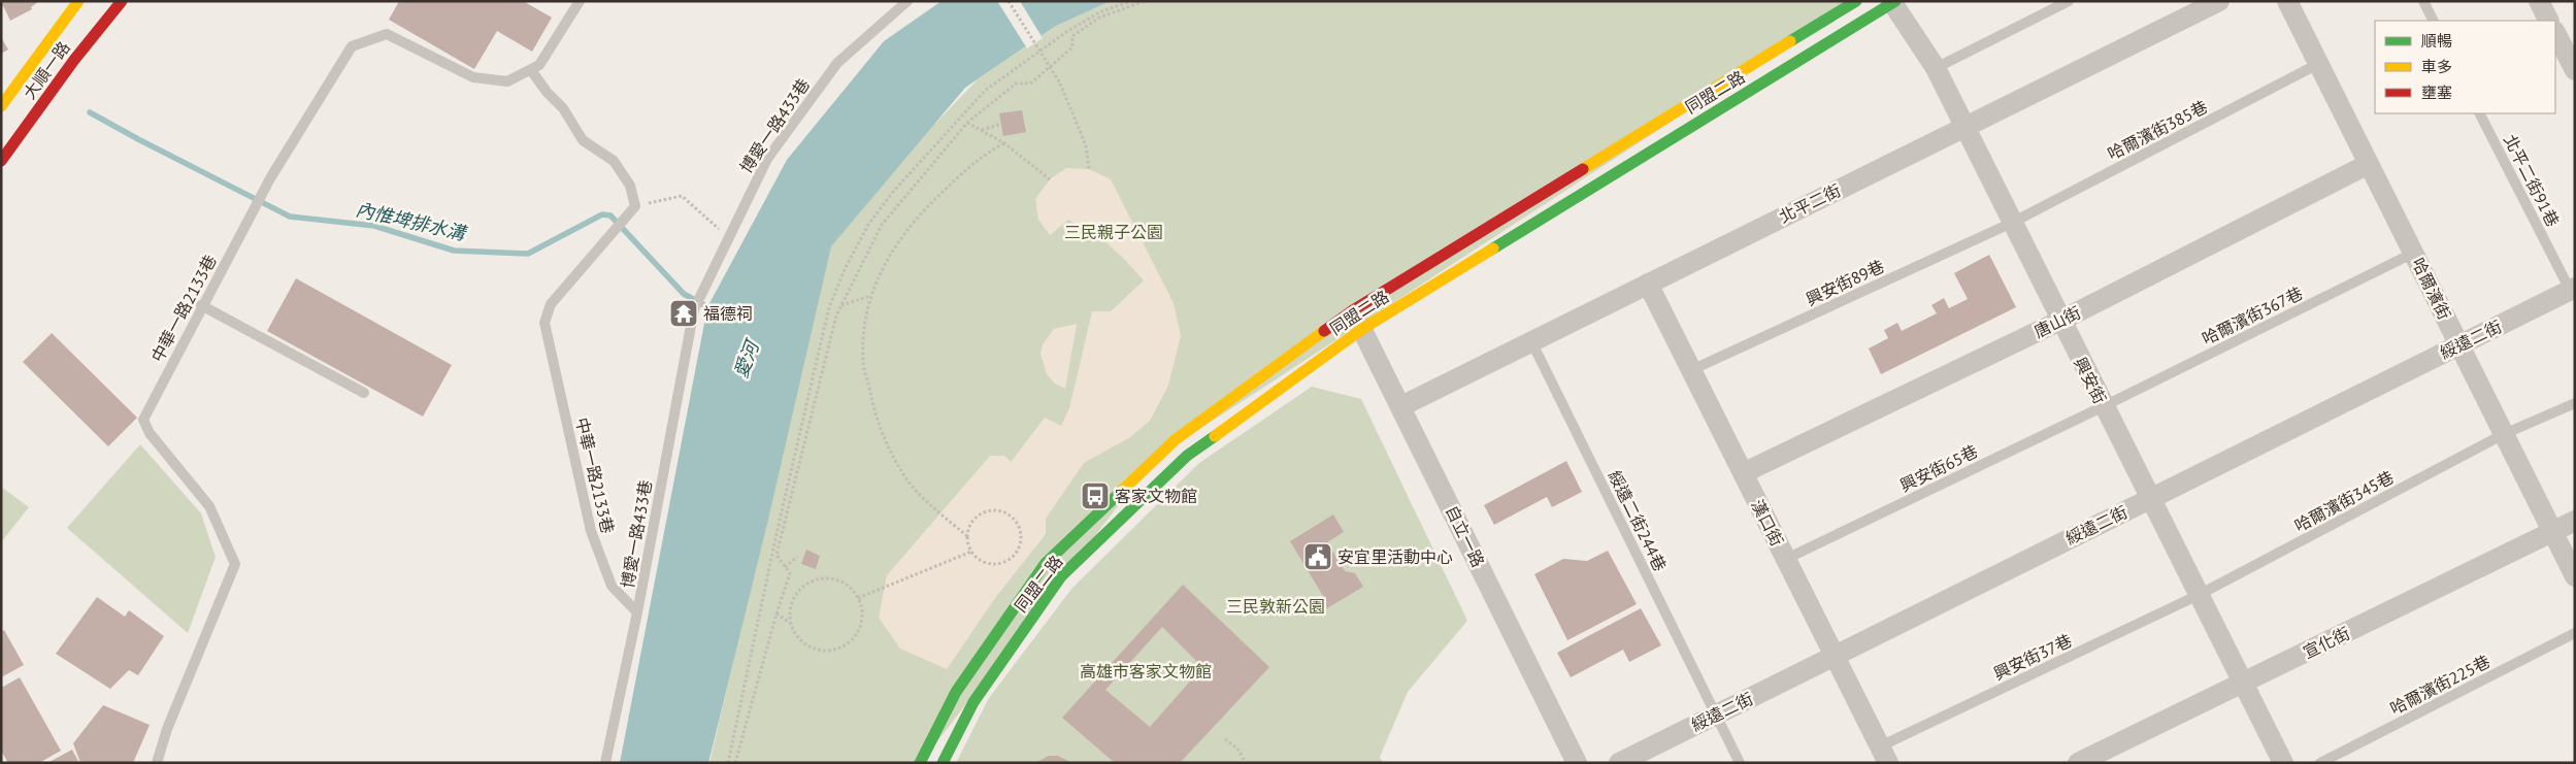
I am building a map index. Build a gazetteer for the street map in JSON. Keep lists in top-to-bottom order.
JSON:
{
  "streets": {
    "street": [
      "大順一路",
      "同盟二路",
      "北平二街",
      "哈爾濱街",
      "唐山街",
      "綏遠二街",
      "興安街",
      "漢口街",
      "自立一路",
      "宣化街"
    ],
    "lane": [
      "博愛一路433巷",
      "哈爾濱街385巷",
      "北平二街91巷",
      "興安街89巷",
      "中華一路2133巷",
      "哈爾濱街367巷",
      "興安街65巷",
      "哈爾濱街345巷",
      "綏遠二街244巷",
      "興安街37巷",
      "哈爾濱街225巷"
    ]
  },
  "crossings": [
    ["同盟二路", "興安街"],
    ["同盟二路", "自立一路"],
    ["博愛一路433巷", "中華一路2133巷"],
    ["哈爾濱街385巷", "興安街89巷"],
    ["哈爾濱街385巷", "哈爾濱街"],
    ["哈爾濱街385巷", "興安街"],
    ["北平二街91巷", "綏遠二街"],
    ["北平二街", "興安街"],
    ["北平二街", "綏遠二街244巷"],
    ["北平二街", "漢口街"],
    ["北平二街", "自立一路"],
    ["興安街89巷", "興安街"],
    ["興安街89巷", "漢口街"],
    ["哈爾濱街", "哈爾濱街367巷"],
    ["哈爾濱街", "唐山街"],
    ["哈爾濱街", "綏遠二街"],
    ["哈爾濱街", "哈爾濱街345巷"],
    ["哈爾濱街", "宣化街"],
    ["哈爾濱街367巷", "興安街"],
    ["哈爾濱街367巷", "興安街65巷"],
    ["唐山街", "興安街"],
    ["唐山街", "漢口街"],
    ["綏遠二街", "興安街"],
    ["綏遠二街", "綏遠二街244巷"],
    ["綏遠二街", "漢口街"],
    ["興安街", "興安街65巷"],
    ["興安街", "哈爾濱街345巷"],
    ["興安街", "宣化街"],
    ["興安街", "興安街37巷"],
    ["興安街65巷", "漢口街"],
    ["哈爾濱街345巷", "興安街37巷"],
    ["漢口街", "興安街37巷"]
  ],
  "water": ["內惟埤排水溝", "愛河"],
  "parks": ["三民親子公園", "三民敦新公園", "高雄市客家文物館"],
  "places": {
    "temple": ["福德祠"],
    "bus stop": ["客家文物館"],
    "public building": ["安宜里活動中心"]
  },
  "legend": ["順暢", "車多", "壅塞"]
}
